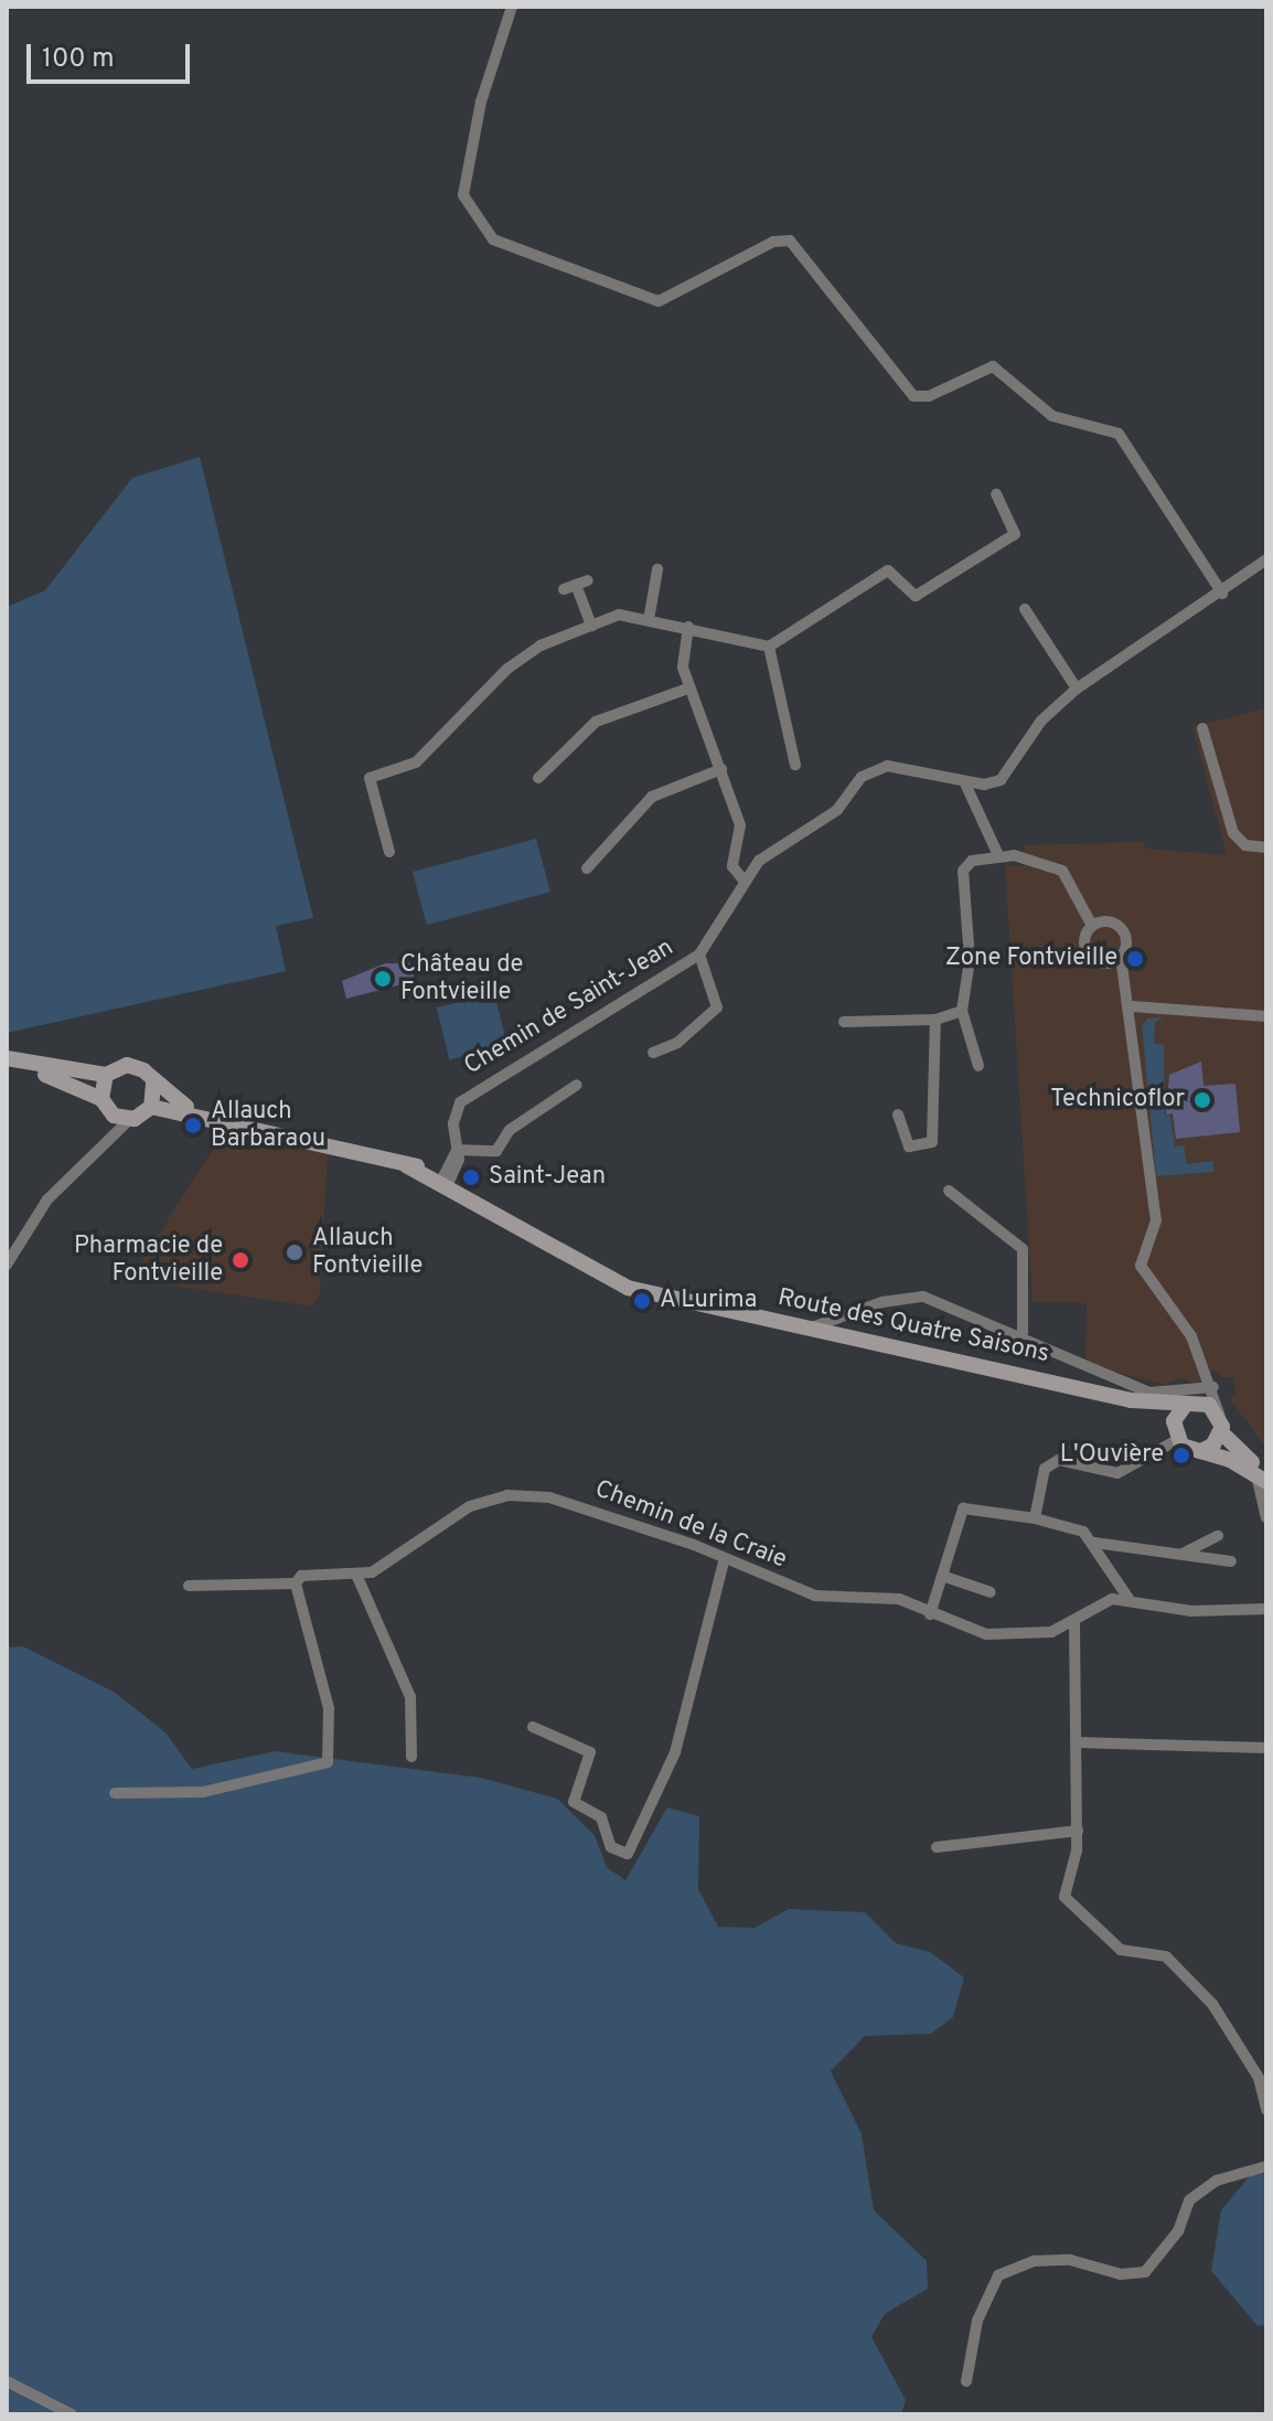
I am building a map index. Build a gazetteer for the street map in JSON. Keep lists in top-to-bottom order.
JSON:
{
  "streets": {
    "main road": ["Route des Quatre Saisons"],
    "street": ["Chemin de Saint-Jean", "Chemin de la Craie"]
  },
  "crossings": [
    ["Chemin de Saint-Jean", "Route des Quatre Saisons"]
  ],
  "places": [
    "Zone Fontvieille",
    "Château de Fontvieille",
    "Technicoflor",
    "Allauch Barbaraou",
    "Saint-Jean",
    "Allauch Fontvieille",
    "Pharmacie de Fontvieille",
    "A Lurima",
    "L'Ouvière"
  ],
  "scale_bar": "100 m"
}
